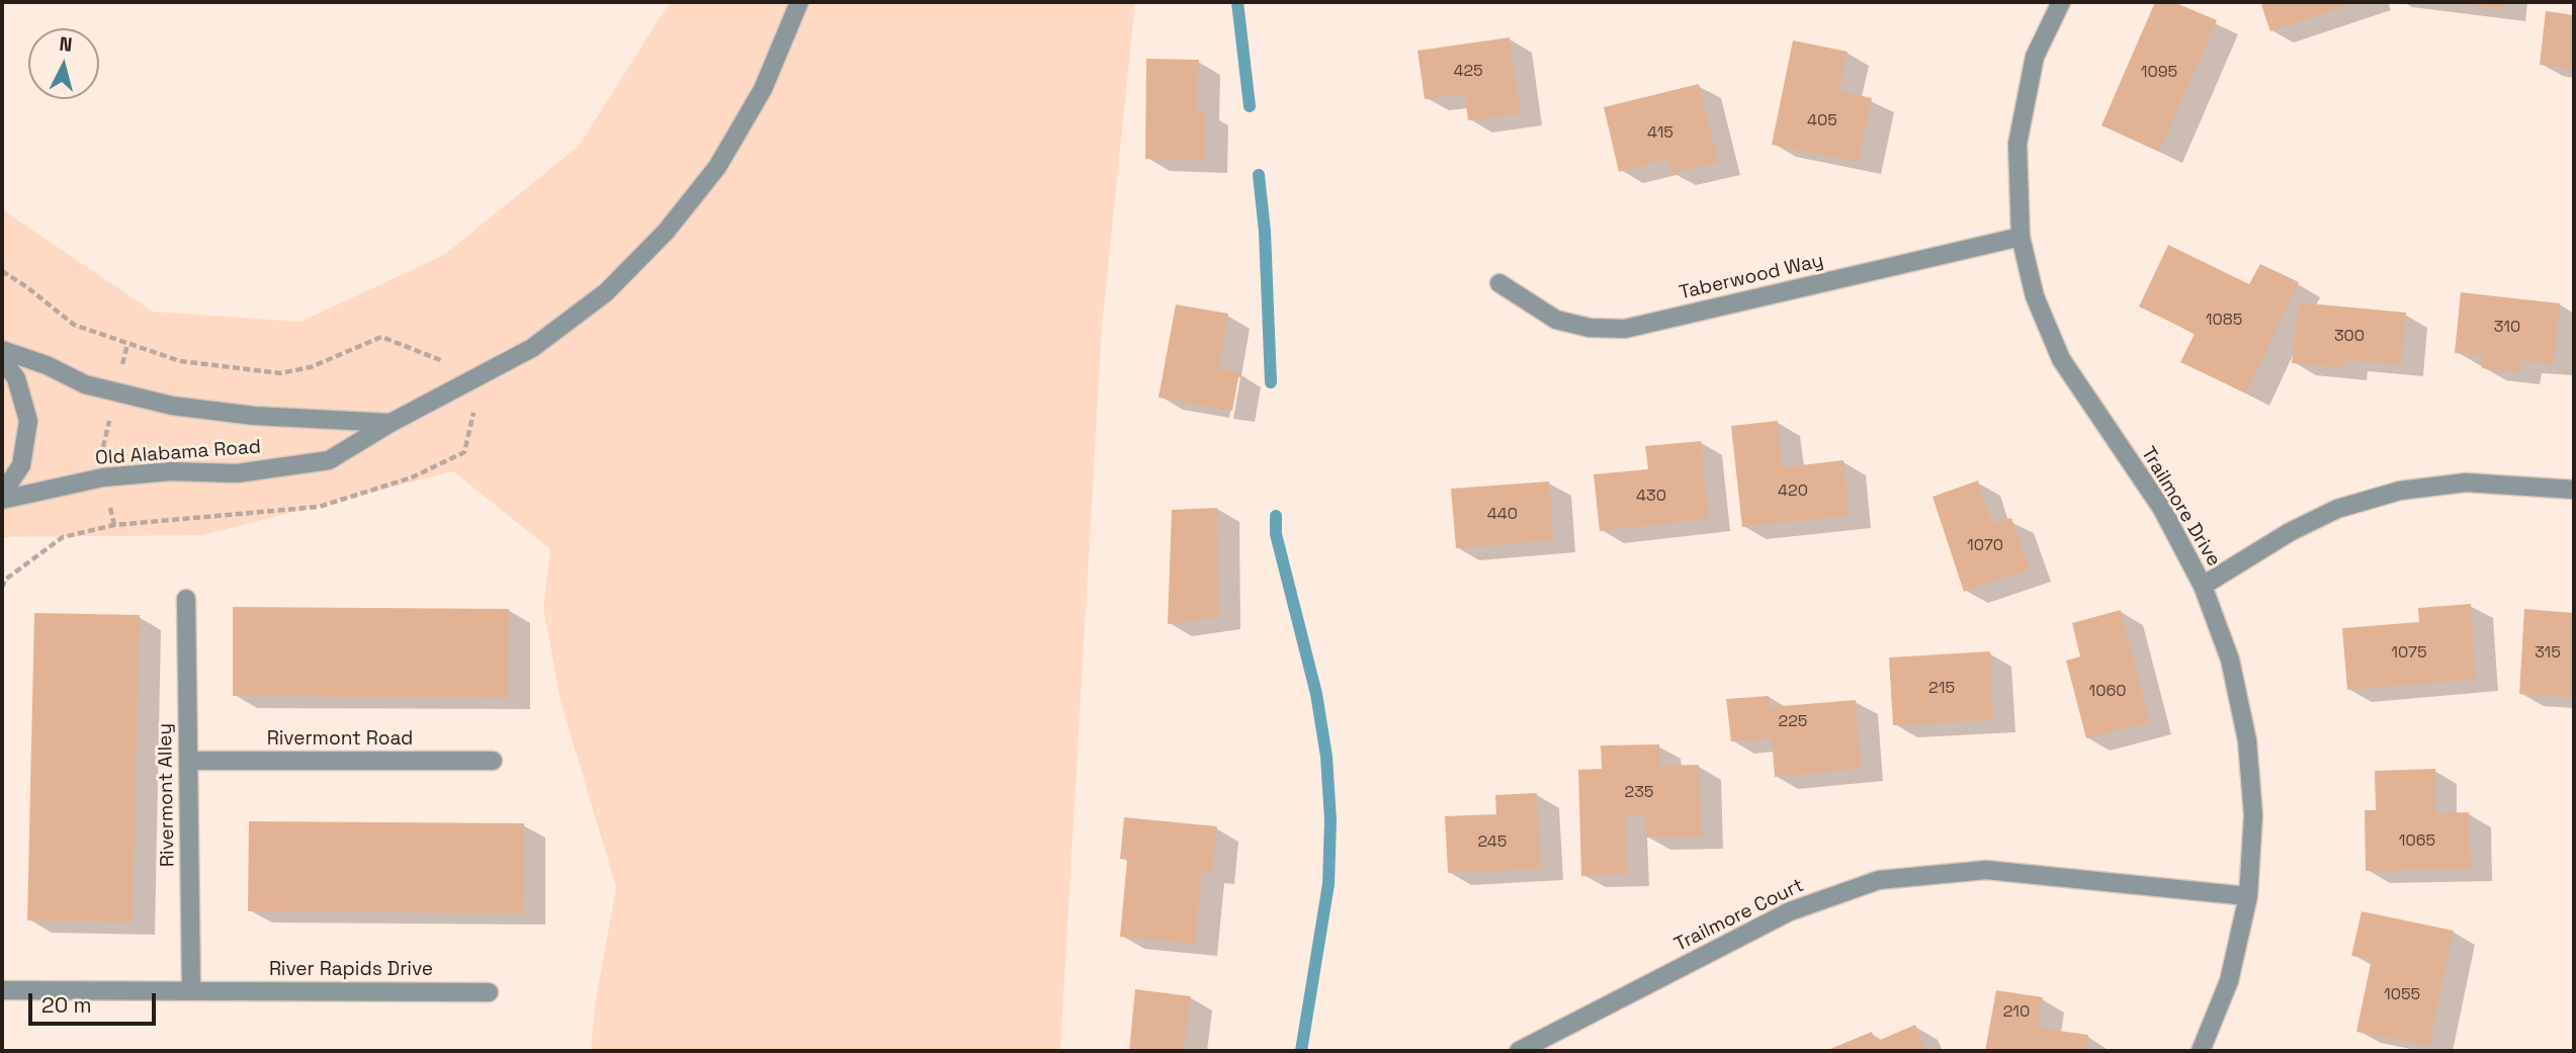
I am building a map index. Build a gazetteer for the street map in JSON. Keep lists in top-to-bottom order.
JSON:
{
  "streets": {
    "street": [
      "Taberwood Way",
      "Old Alabama Road",
      "Trailmore Drive",
      "Rivermont Road",
      "Rivermont Alley",
      "Trailmore Court",
      "River Rapids Drive"
    ]
  },
  "crossings": [
    ["Taberwood Way", "Trailmore Drive"],
    ["Trailmore Drive", "Trailmore Court"],
    ["Rivermont Road", "Rivermont Alley"],
    ["Rivermont Alley", "River Rapids Drive"]
  ],
  "house_numbers": [
    "425",
    "1095",
    "405",
    "415",
    "1085",
    "310",
    "300",
    "420",
    "430",
    "440",
    "1070",
    "1075",
    "315",
    "215",
    "1060",
    "225",
    "235",
    "1065",
    "245",
    "1055",
    "210"
  ],
  "scale_bar": "20 m",
  "north": "top"
}
